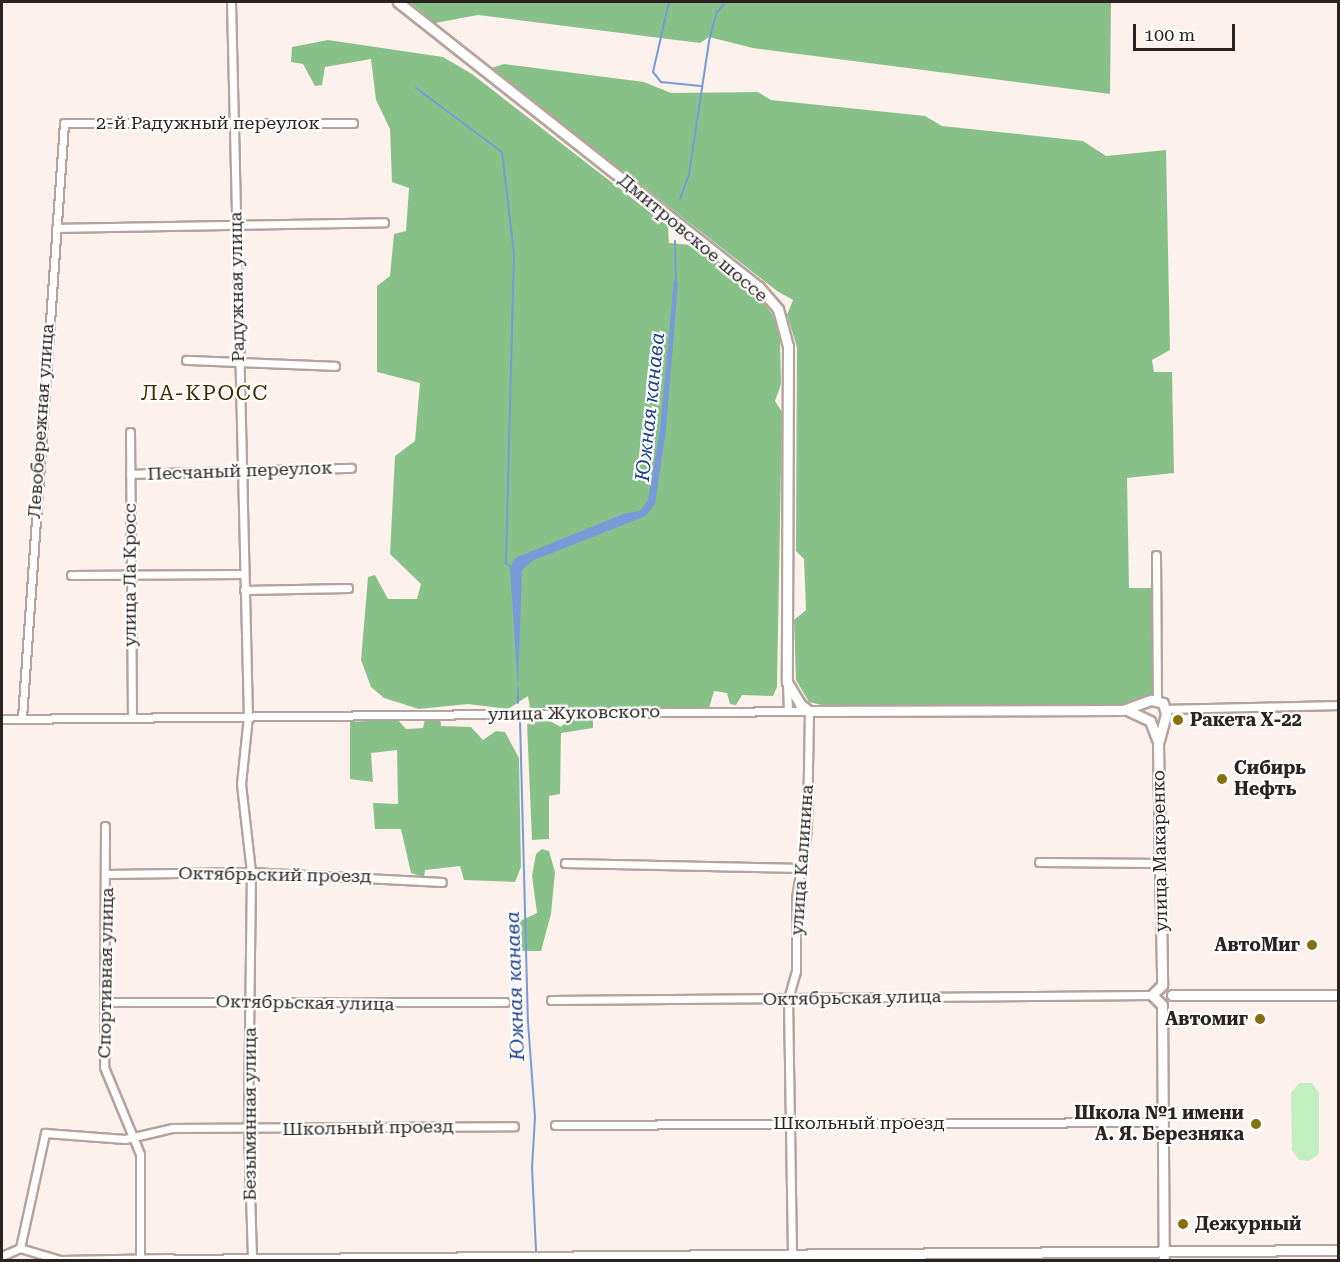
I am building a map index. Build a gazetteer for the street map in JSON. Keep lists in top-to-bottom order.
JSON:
{
  "streets": {
    "street": [
      "2-й Радужный переулок",
      "Дмитровское шоссе",
      "Радужная улица",
      "Левобережная улица",
      "Песчаный переулок",
      "улица Ла Кросс",
      "улица Жуковского",
      "улица Макаренко",
      "улица Калинина",
      "Октябрьский проезд",
      "Спортивная улица",
      "Октябрьская улица",
      "Безымянная улица",
      "Школьный проезд"
    ]
  },
  "crossings": [
    ["2-й Радужный переулок", "Радужная улица"],
    ["2-й Радужный переулок", "Левобережная улица"],
    ["Радужная улица", "Песчаный переулок"],
    ["Радужная улица", "улица Жуковского"],
    ["Радужная улица", "Безымянная улица"],
    ["Левобережная улица", "улица Жуковского"],
    ["Песчаный переулок", "улица Ла Кросс"],
    ["улица Ла Кросс", "улица Жуковского"],
    ["улица Жуковского", "улица Калинина"],
    ["улица Жуковского", "Безымянная улица"],
    ["улица Макаренко", "Октябрьская улица"],
    ["улица Калинина", "Октябрьская улица"],
    ["улица Калинина", "Школьный проезд"],
    ["Октябрьский проезд", "Спортивная улица"],
    ["Октябрьский проезд", "Безымянная улица"],
    ["Спортивная улица", "Октябрьская улица"],
    ["Спортивная улица", "Школьный проезд"],
    ["Октябрьская улица", "Безымянная улица"],
    ["Безымянная улица", "Школьный проезд"]
  ],
  "districts": ["ЛА-КРОСС"],
  "water": ["Южная канава"],
  "places": [
    "Ракета Х-22",
    "Сибирь Нефть",
    "АвтоМиг",
    "Автомиг",
    "Школа №1 имени А. Я. Березняка",
    "Дежурный"
  ],
  "scale_bar": "100 m"
}
